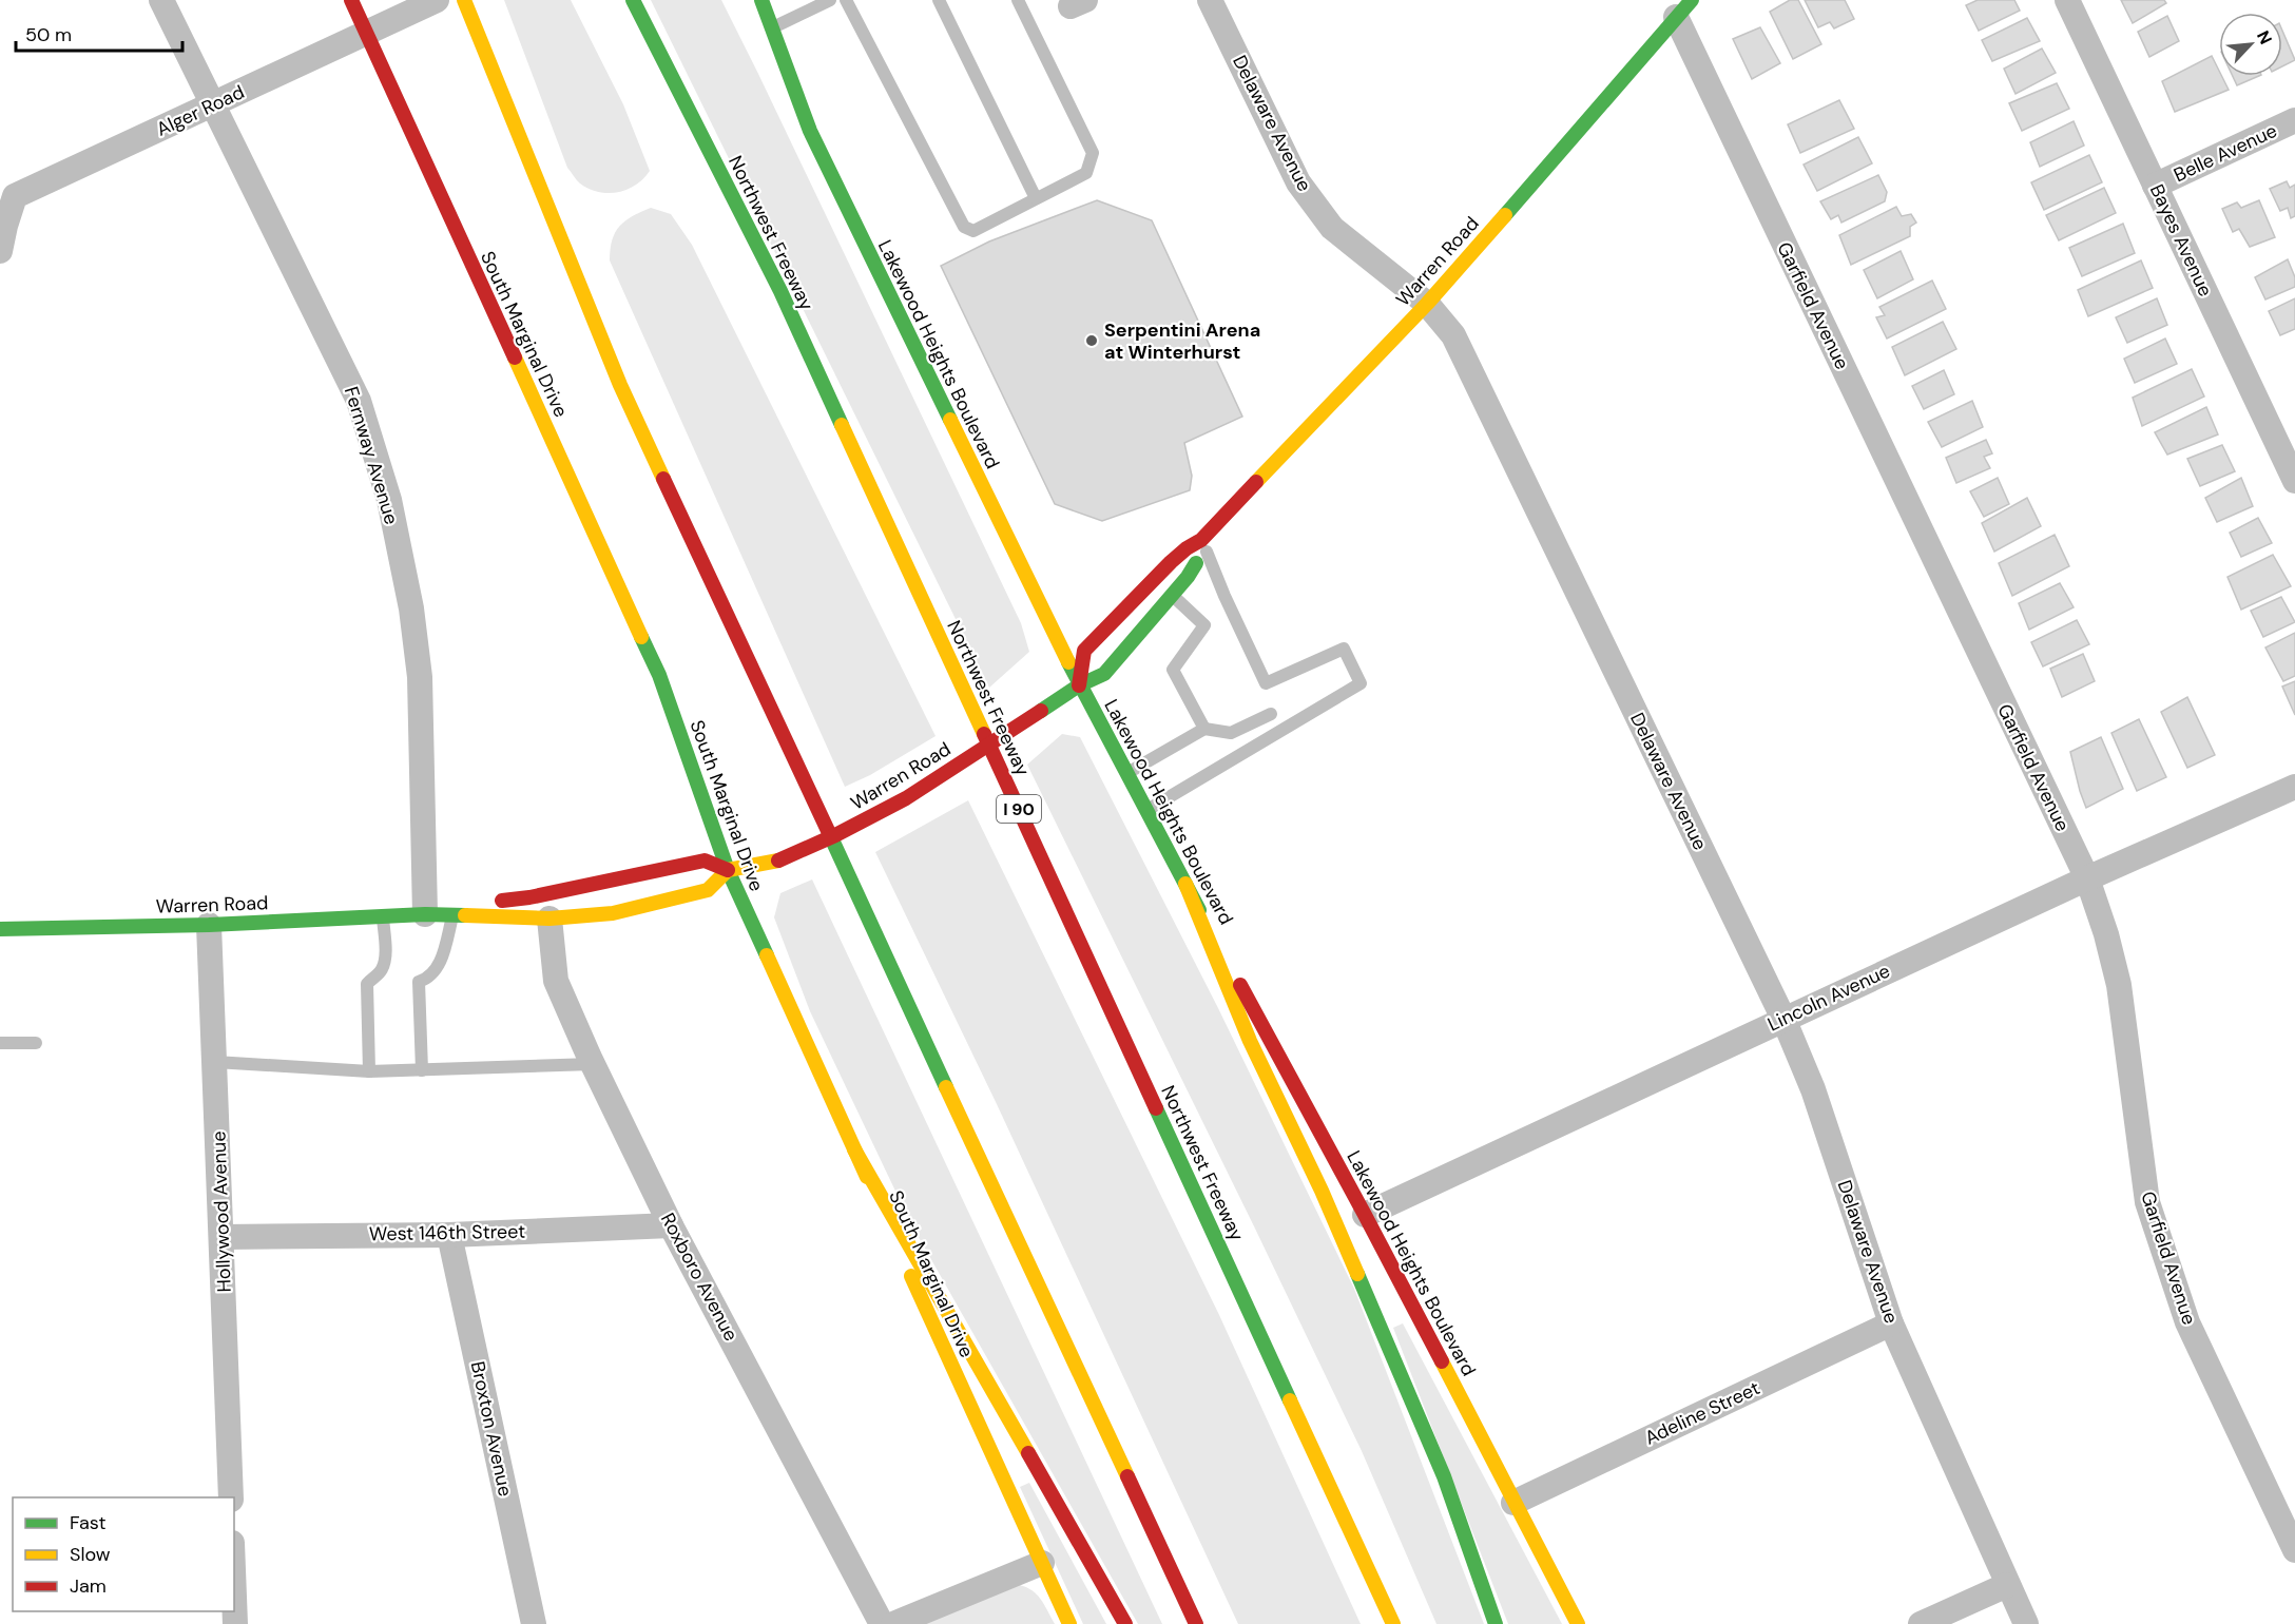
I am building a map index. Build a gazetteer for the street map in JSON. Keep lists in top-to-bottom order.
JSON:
{
  "streets": {
    "main road": [
      "Northwest Freeway",
      "Warren Road",
      "South Marginal Drive",
      "Lakewood Heights Boulevard",
      "I 90"
    ],
    "street": [
      "Alger Road",
      "Delaware Avenue",
      "Belle Avenue",
      "Bayes Avenue",
      "Garfield Avenue",
      "Fernway Avenue",
      "Lincoln Avenue",
      "Hollywood Avenue",
      "West 146th Street",
      "Roxboro Avenue",
      "Adeline Street",
      "Broxton Avenue"
    ]
  },
  "crossings": [
    ["Alger Road", "South Marginal Drive"],
    ["Alger Road", "Fernway Avenue"],
    ["Delaware Avenue", "Warren Road"],
    ["Delaware Avenue", "Lincoln Avenue"],
    ["Delaware Avenue", "Adeline Street"],
    ["Belle Avenue", "Bayes Avenue"],
    ["Warren Road", "Garfield Avenue"],
    ["Warren Road", "South Marginal Drive"],
    ["Warren Road", "Lakewood Heights Boulevard"],
    ["Warren Road", "Fernway Avenue"],
    ["Warren Road", "Hollywood Avenue"],
    ["Warren Road", "Roxboro Avenue"],
    ["Garfield Avenue", "Lincoln Avenue"],
    ["Lakewood Heights Boulevard", "Lincoln Avenue"],
    ["Lakewood Heights Boulevard", "Adeline Street"],
    ["Hollywood Avenue", "West 146th Street"],
    ["West 146th Street", "Roxboro Avenue"],
    ["West 146th Street", "Broxton Avenue"]
  ],
  "places": ["Serpentini Arena at Winterhurst"],
  "legend": ["Fast", "Slow", "Jam"],
  "scale_bar": "50 m",
  "north": "top right"
}
